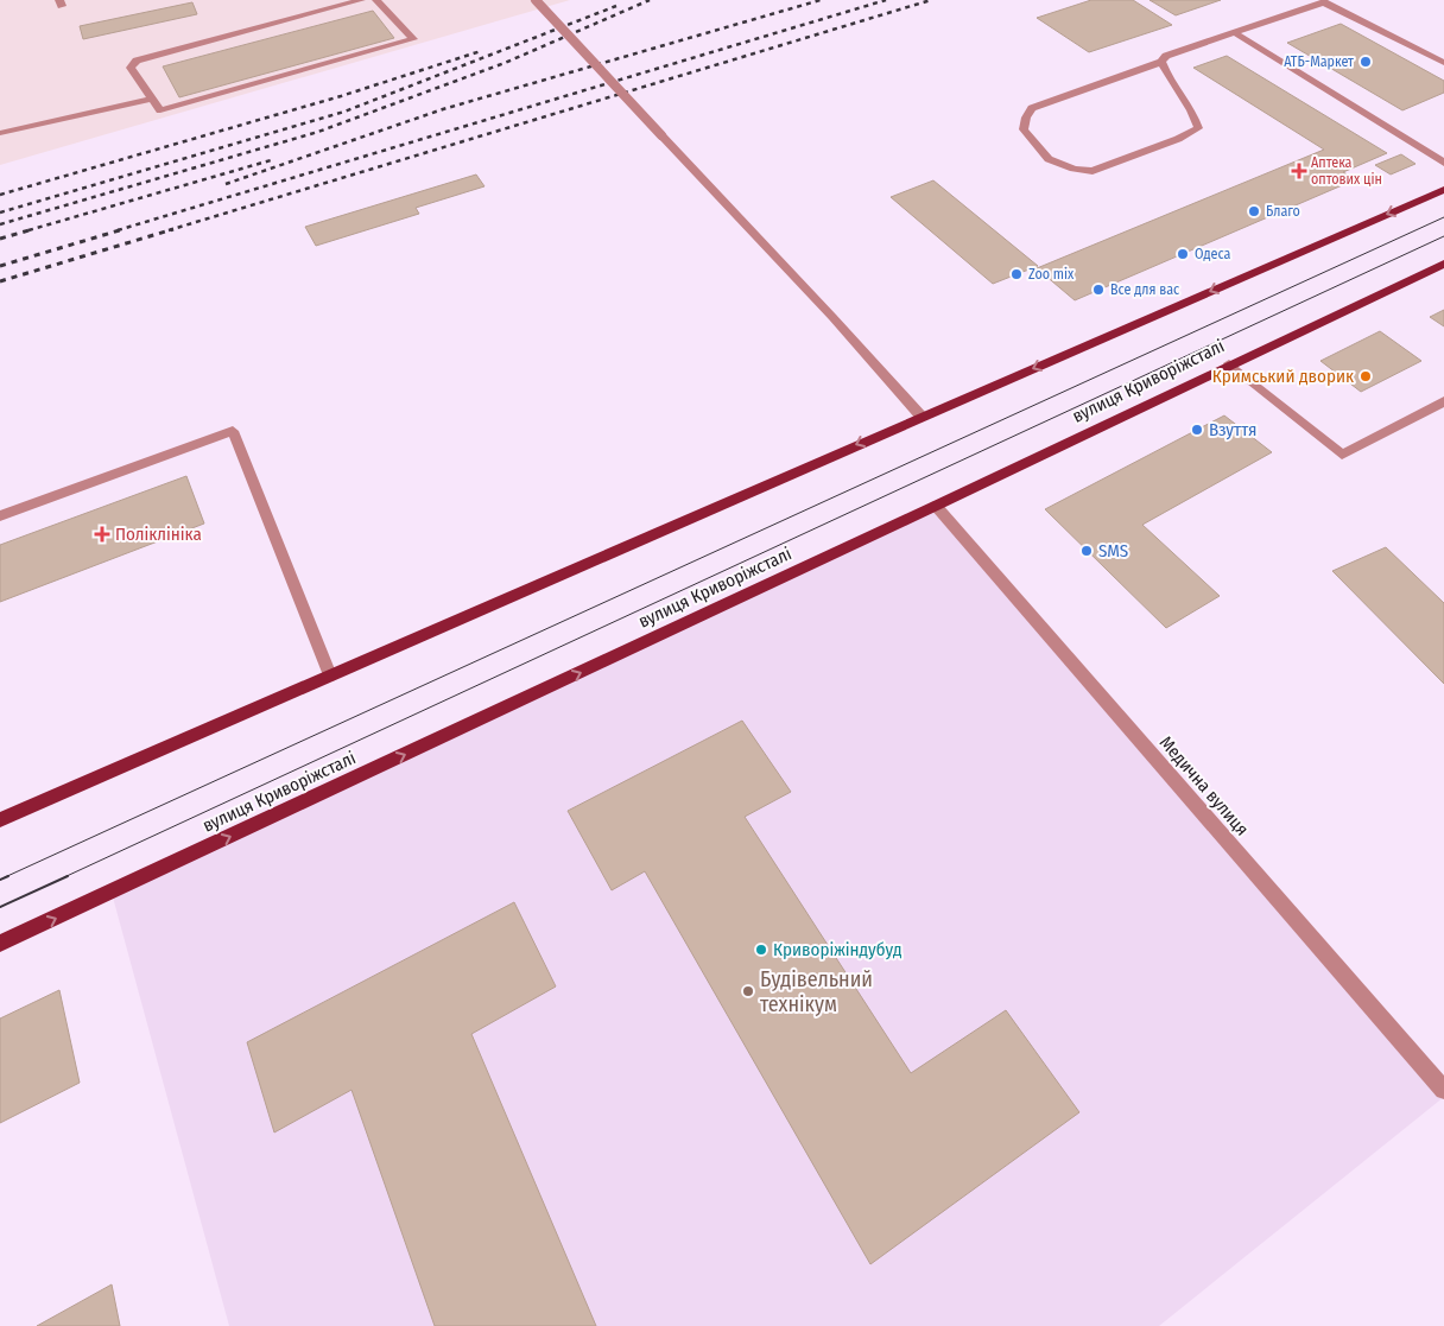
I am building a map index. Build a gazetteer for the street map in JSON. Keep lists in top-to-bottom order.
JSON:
{
  "streets": {
    "main road": ["вулиця Криворіжсталі"],
    "street": ["Медична вулиця"]
  },
  "crossings": [
    ["вулиця Криворіжсталі", "Медична вулиця"]
  ],
  "places": {
    "other": [
      "АТБ-Маркет",
      "Благо",
      "Одеса",
      "Zoo mix",
      "Все для вас",
      "Кримський дворик",
      "Взуття",
      "SMS",
      "Криворіжіндубуд",
      "Будівельний технікум"
    ],
    "health": ["Аптека оптових цін", "Поліклініка"]
  }
}
